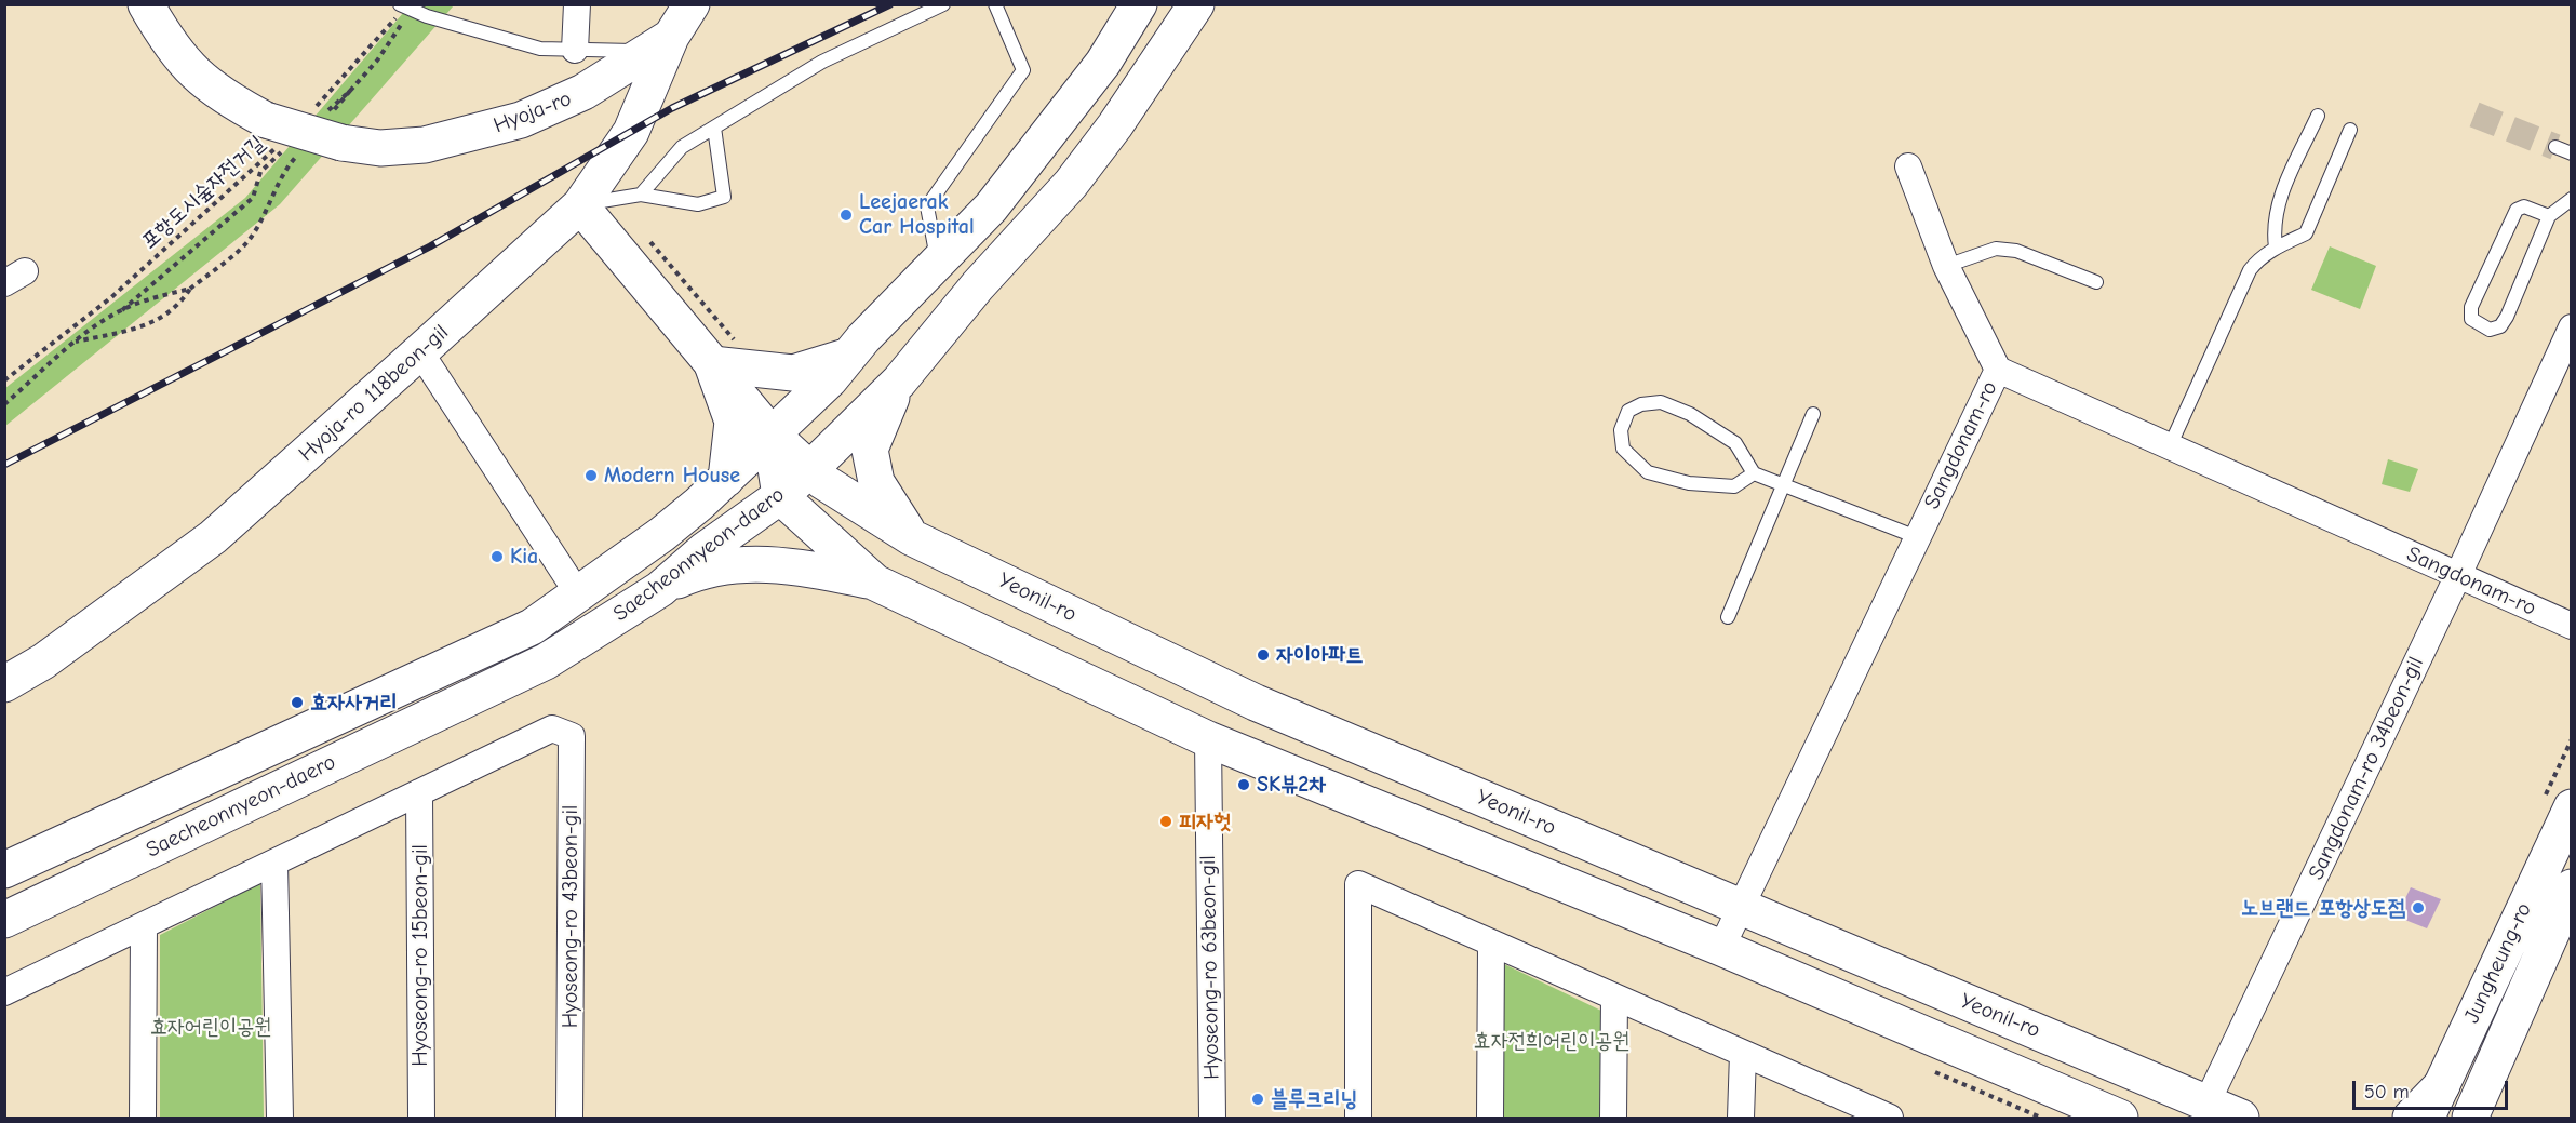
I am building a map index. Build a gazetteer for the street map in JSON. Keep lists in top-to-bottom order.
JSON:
{
  "streets": {
    "main road": [
      "Hyoja-ro",
      "Hyoja-ro 118beon-gil",
      "Saecheonnyeon-daero",
      "Yeonil-ro",
      "Jungheung-ro"
    ],
    "street": [
      "Sangdonam-ro",
      "Sangdonam-ro 34beon-gil",
      "Hyoseong-ro 43beon-gil",
      "Hyoseong-ro 15beon-gil",
      "Hyoseong-ro 63beon-gil"
    ],
    "path": ["포항도시숲자전거길"]
  },
  "crossings": [
    ["Hyoja-ro", "포항도시숲자전거길"],
    ["Hyoja-ro", "Hyoja-ro 118beon-gil"],
    ["Hyoja-ro 118beon-gil", "Yeonil-ro"],
    ["Sangdonam-ro", "Yeonil-ro"],
    ["Sangdonam-ro", "Sangdonam-ro 34beon-gil"],
    ["Saecheonnyeon-daero", "Yeonil-ro"],
    ["Yeonil-ro", "Sangdonam-ro 34beon-gil"],
    ["Hyoseong-ro 43beon-gil", "Hyoseong-ro 15beon-gil"]
  ],
  "parks": ["효자어린이공원", "효자전희어린이공원"],
  "places": [
    "Leejaerak Car Hospital",
    "Modern House",
    "Kia",
    "자이아파트",
    "효자사거리",
    "SK뷰2차",
    "피자헛",
    "노브랜드 포항상도점",
    "블루크리닝"
  ],
  "scale_bar": "50 m"
}
